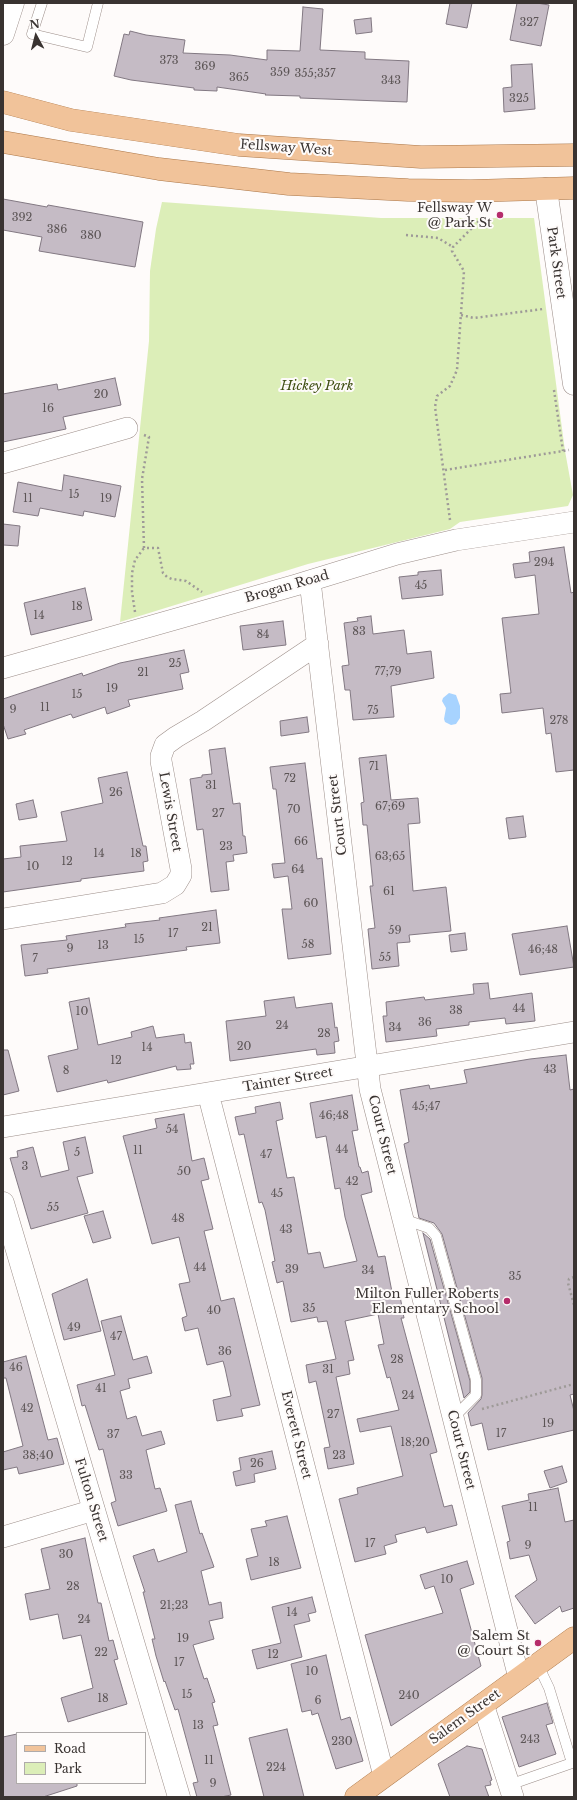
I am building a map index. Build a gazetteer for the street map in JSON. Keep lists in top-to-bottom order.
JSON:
{
  "streets": {
    "main road": ["Fellsway West", "Salem Street"],
    "street": [
      "Park Street",
      "Brogan Road",
      "Lewis Street",
      "Court Street",
      "Tainter Street",
      "Everett Street",
      "Fulton Street"
    ]
  },
  "crossings": [
    ["Brogan Road", "Court Street"],
    ["Lewis Street", "Court Street"],
    ["Court Street", "Tainter Street"],
    ["Court Street", "Salem Street"],
    ["Tainter Street", "Everett Street"],
    ["Everett Street", "Salem Street"]
  ],
  "parks": ["Hickey Park"],
  "places": ["Fellsway W @ Park St", "Milton Fuller Roberts Elementary School", "Salem St @ Court St"],
  "house_numbers": [
    "327",
    "373",
    "369",
    "359",
    "355;357",
    "365",
    "343",
    "325",
    "392",
    "386",
    "380",
    "20",
    "16",
    "15",
    "11",
    "19",
    "294",
    "45",
    "18",
    "14",
    "83",
    "84",
    "25",
    "77;79",
    "21",
    "19",
    "15",
    "11",
    "9",
    "75",
    "278",
    "71",
    "72",
    "31",
    "26",
    "67;69",
    "70",
    "27",
    "66",
    "23",
    "14",
    "18",
    "63;65",
    "12",
    "10",
    "64",
    "61",
    "60",
    "21",
    "59",
    "17",
    "15",
    "58",
    "13",
    "9",
    "46;48",
    "55",
    "7",
    "44",
    "38",
    "10",
    "36",
    "24",
    "34",
    "28",
    "20",
    "14",
    "12",
    "43",
    "8",
    "45;47",
    "46;48",
    "54",
    "44",
    "11",
    "5",
    "47",
    "3",
    "50",
    "42",
    "45",
    "55",
    "48",
    "43",
    "44",
    "39",
    "34",
    "35",
    "35",
    "40",
    "49",
    "47",
    "36",
    "28",
    "46",
    "31",
    "41",
    "24",
    "42",
    "27",
    "19",
    "17",
    "37",
    "18;20",
    "38;40",
    "23",
    "26",
    "33",
    "11",
    "17",
    "9",
    "30",
    "18",
    "10",
    "28",
    "21;23",
    "14",
    "24",
    "19",
    "22",
    "12",
    "17",
    "10",
    "15",
    "240",
    "18",
    "6",
    "13",
    "243",
    "230",
    "11",
    "224",
    "9"
  ],
  "legend": ["Road", "Park"],
  "north": "top"
}
